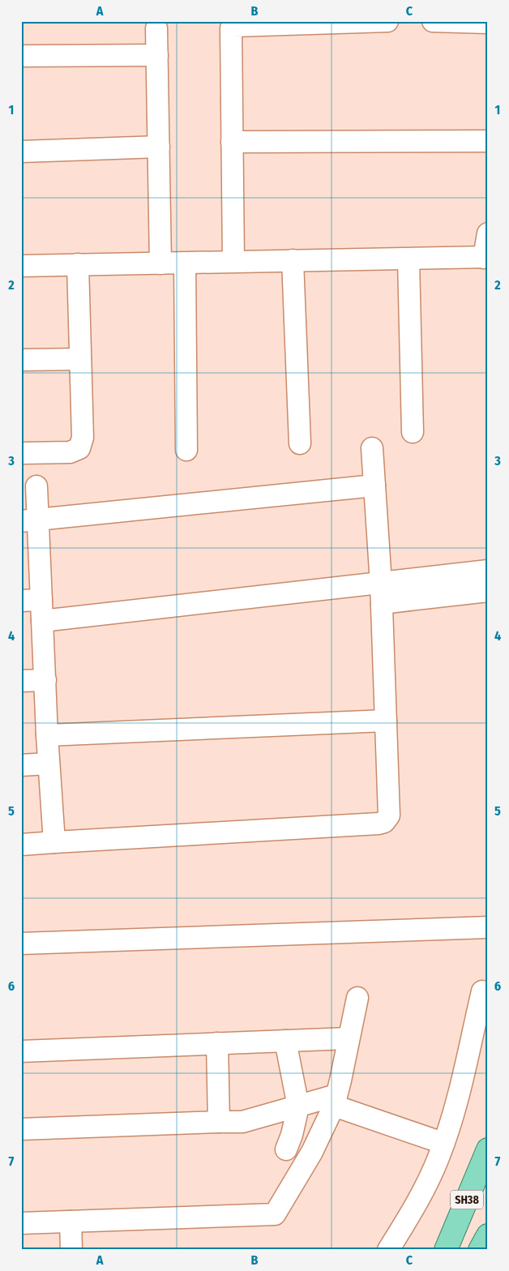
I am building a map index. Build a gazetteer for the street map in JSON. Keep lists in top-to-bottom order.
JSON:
{
  "streets": {
    "main road": ["SH38"]
  },
  "grid": {
    "columns": ["A", "B", "C"],
    "rows": [
      "1",
      "2",
      "3",
      "4",
      "5",
      "6",
      "7"
    ]
  }
}
